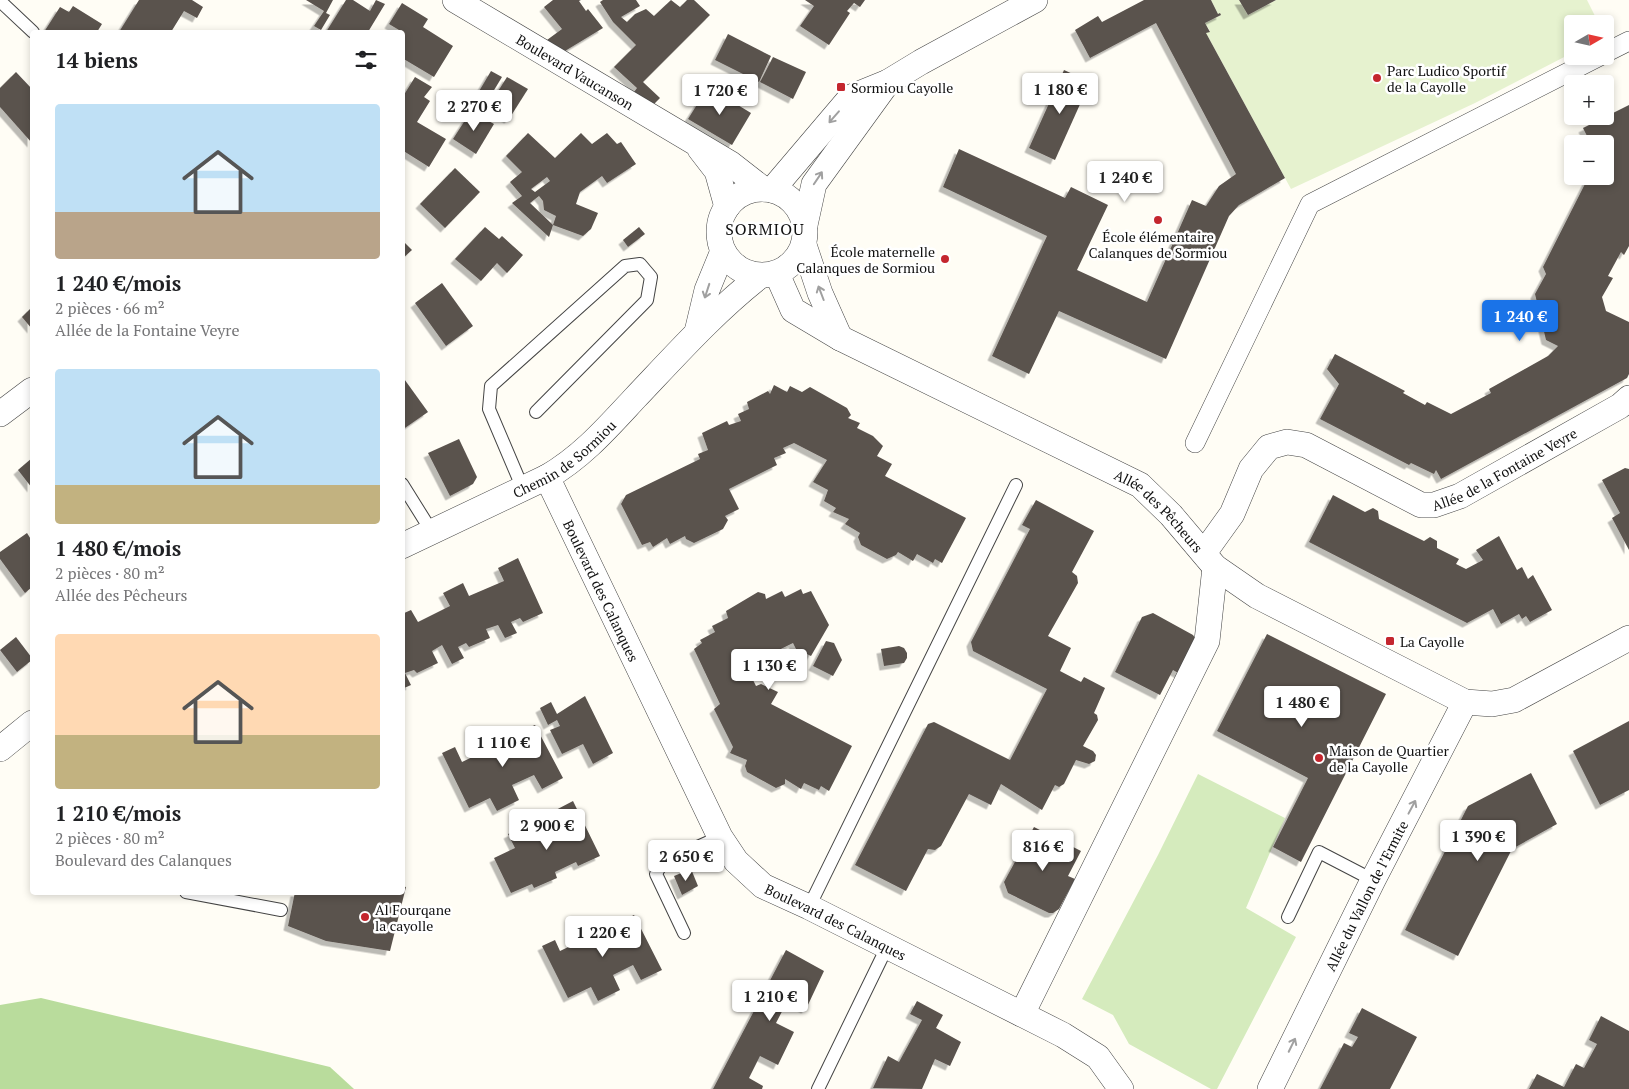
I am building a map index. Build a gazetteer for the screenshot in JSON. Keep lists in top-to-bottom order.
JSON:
{
  "streets": {
    "street": [
      "Boulevard Vaucanson",
      "Chemin de Sormiou",
      "Allée de la Fontaine Veyre",
      "Allée des Pêcheurs",
      "Boulevard des Calanques",
      "Allée du Vallon de l’Ermite"
    ]
  },
  "crossings": [
    ["Boulevard Vaucanson", "Chemin de Sormiou"],
    ["Boulevard Vaucanson", "Allée des Pêcheurs"],
    ["Chemin de Sormiou", "Allée des Pêcheurs"],
    ["Chemin de Sormiou", "Boulevard des Calanques"],
    ["Allée de la Fontaine Veyre", "Allée des Pêcheurs"],
    ["Allée des Pêcheurs", "Allée du Vallon de l’Ermite"]
  ],
  "one_way": ["Allée du Vallon de l’Ermite"],
  "districts": ["SORMIOU"],
  "places": {
    "other": [
      "Parc Ludico Sportif de la Cayolle",
      "École élémentaire Calanques de Sormiou",
      "École maternelle Calanques de Sormiou",
      "Maison de Quartier de la Cayolle",
      "Al Fourqane la cayolle"
    ],
    "transit": ["Sormiou Cayolle", "La Cayolle"]
  },
  "north": "right",
  "page": {
    "map_buttons": ["+", "−"],
    "heading": "14 biens",
    "price": [
      "1 180 €",
      "1 720 €",
      "2 270 €",
      "1 240 €",
      "1 240 €",
      "1 130 €",
      "1 480 €",
      "1 110 €",
      "2 900 €",
      "1 390 €",
      "816 €",
      "2 650 €",
      "1 220 €",
      "1 210 €"
    ],
    "list": [
      {
        "name": "1 240 €/mois",
        "note": "2 pièces · 66 m² · Allée de la Fontaine Veyre"
      },
      {
        "name": "1 480 €/mois",
        "note": "2 pièces · 80 m² · Allée des Pêcheurs"
      },
      {
        "name": "1 210 €/mois",
        "note": "2 pièces · 80 m² · Boulevard des Calanques"
      }
    ]
  }
}
